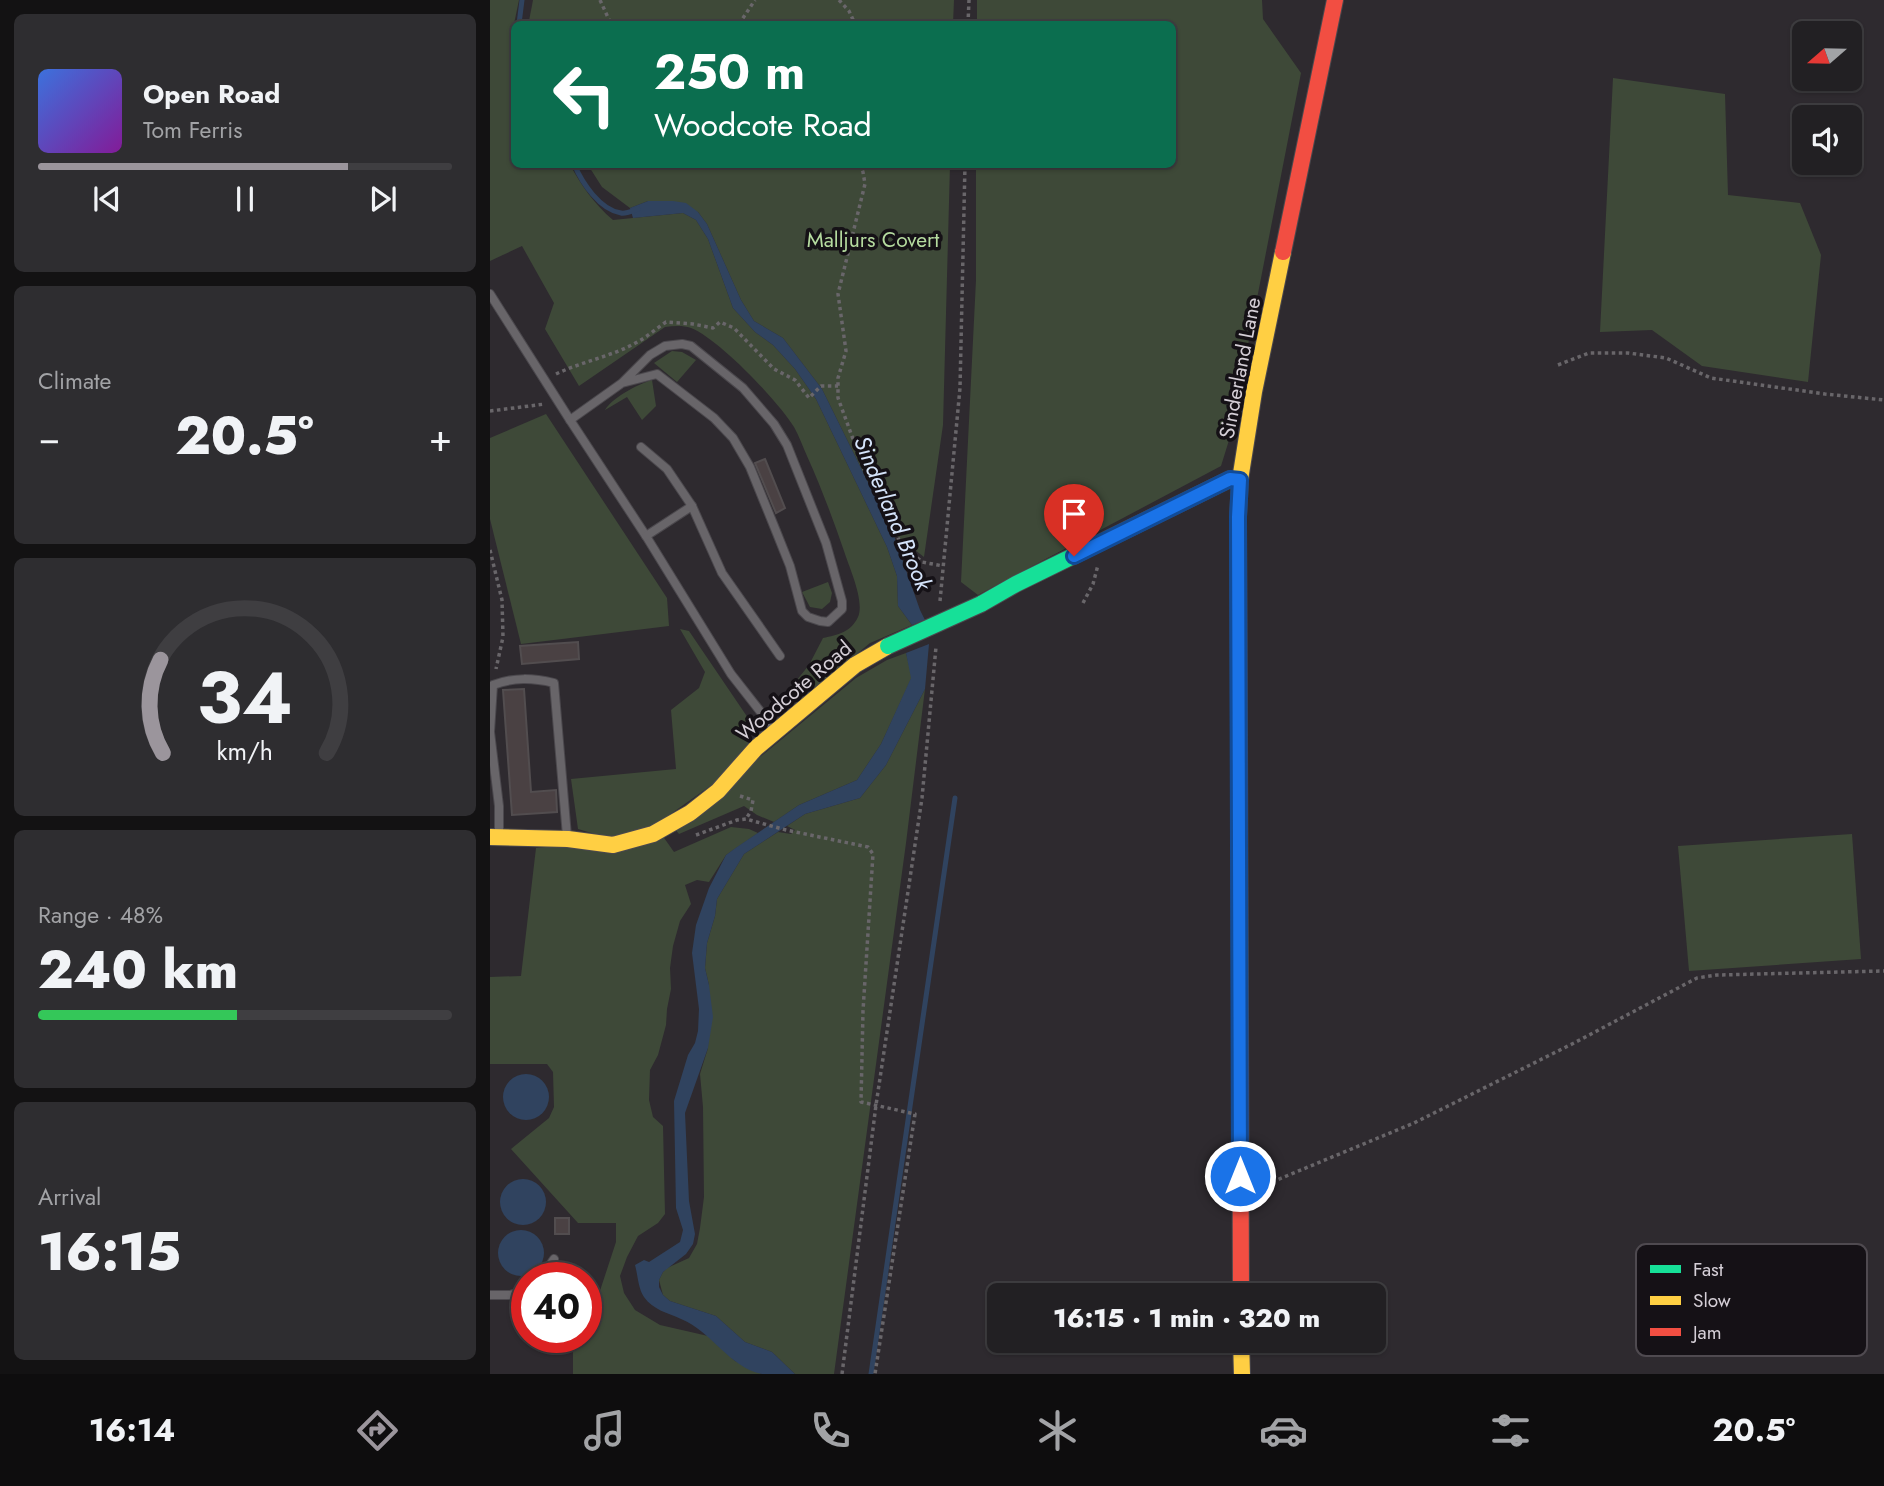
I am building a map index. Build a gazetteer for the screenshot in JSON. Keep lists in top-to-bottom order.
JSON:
{
  "streets": {
    "street": ["Sinderland Lane", "Woodcote Road"]
  },
  "crossings": [
    ["Sinderland Lane", "Woodcote Road"]
  ],
  "water": ["Sinderland Brook"],
  "parks": ["Malljurs Covert"],
  "legend": ["Fast", "Slow", "Jam"],
  "north": "left",
  "page": {
    "turn": ["250 m", "Woodcote Road"],
    "song": ["Open Road", "Tom Ferris"],
    "tile": [
      "Climate",
      ["Range · 48%", "240 km"],
      ["Arrival", "16:15"]
    ],
    "heat": ["−", "20.5°", "+"],
    "limit": "40",
    "trip": "16:15 · 1 min · 320 m",
    "tabs": ["16:14", "20.5°"],
    "gauge": ["34", "km/h"]
  }
}
